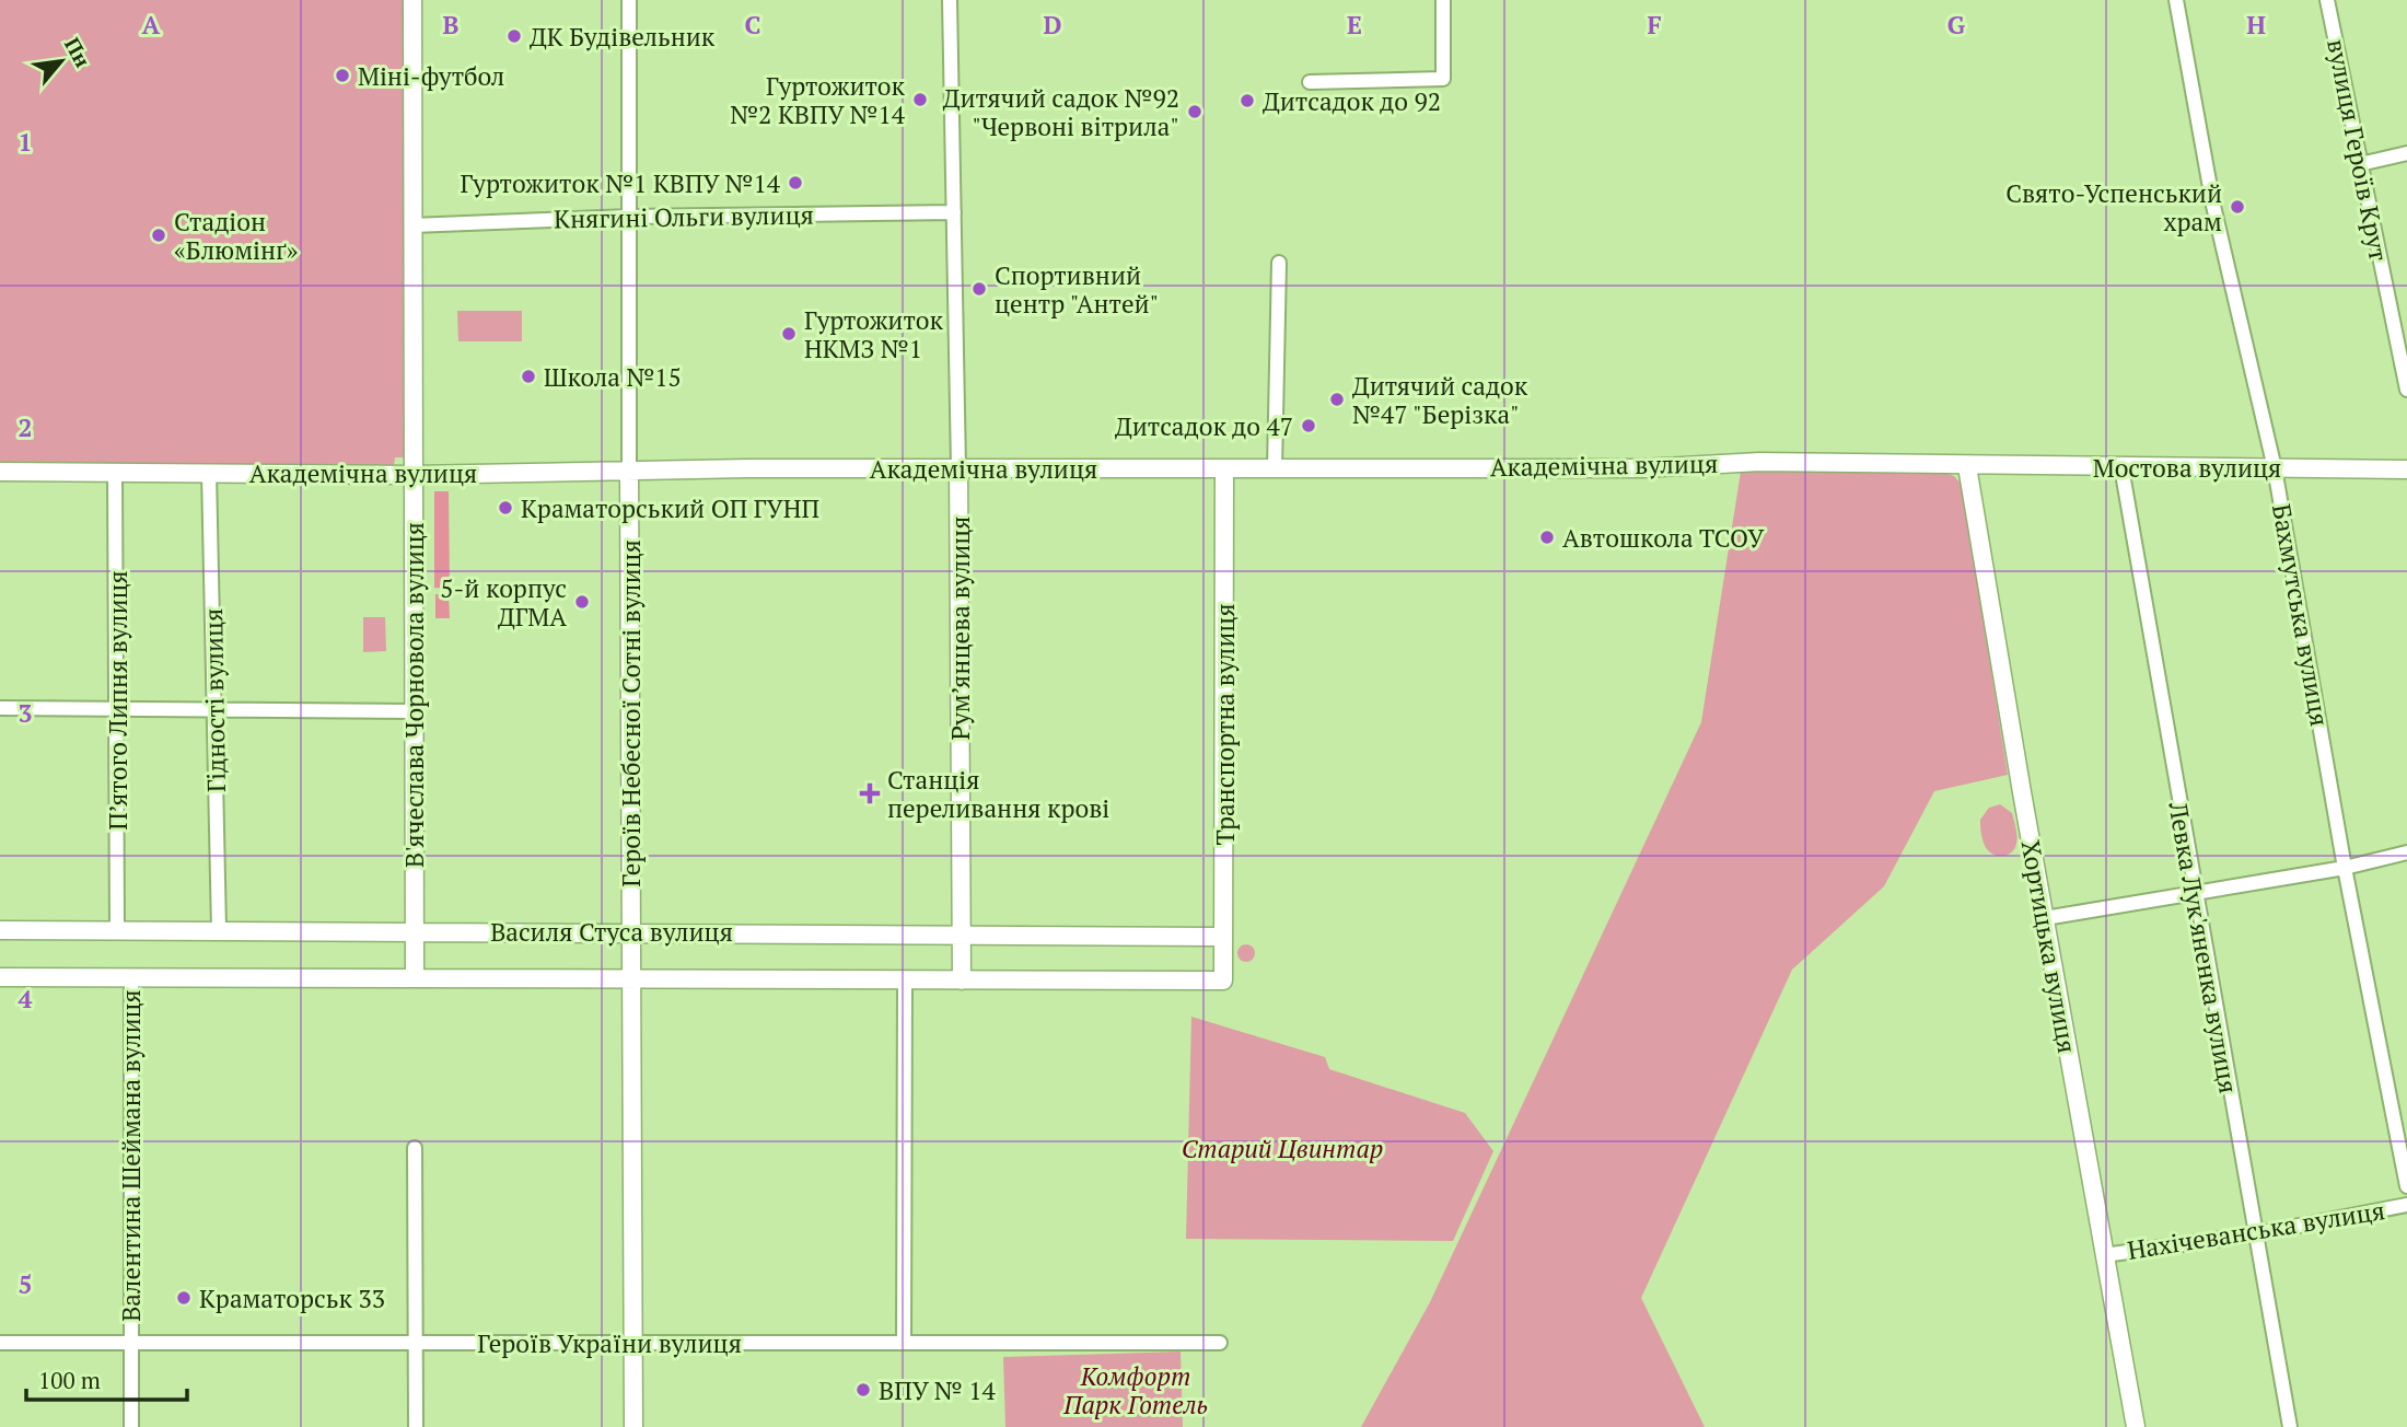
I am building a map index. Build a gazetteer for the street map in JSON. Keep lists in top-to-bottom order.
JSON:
{
  "streets": {
    "street": [
      "вулиця Героїв Крут",
      "Княгині Ольги вулиця",
      "Академічна вулиця",
      "Мостова вулиця",
      "Бахмутська вулиця",
      "Рум’янцева вулиця",
      "В'ячеслава Чорновола вулиця",
      "П’ятого Липня вулиця",
      "Гідності вулиця",
      "Героїв Небесної Сотні вулиця",
      "Транспортна вулиця",
      "Василя Стуса вулиця",
      "Хортицька вулиця",
      "Левка Лук'яненка вулиця",
      "Валентина Шеймана вулиця",
      "Нахічеванська вулиця",
      "Героїв України вулиця"
    ]
  },
  "crossings": [
    ["Княгині Ольги вулиця", "Рум’янцева вулиця"],
    ["Княгині Ольги вулиця", "В'ячеслава Чорновола вулиця"],
    ["Княгині Ольги вулиця", "Героїв Небесної Сотні вулиця"],
    ["Академічна вулиця", "Мостова вулиця"],
    ["Академічна вулиця", "Рум’янцева вулиця"],
    ["Академічна вулиця", "В'ячеслава Чорновола вулиця"],
    ["Академічна вулиця", "П’ятого Липня вулиця"],
    ["Академічна вулиця", "Гідності вулиця"],
    ["Академічна вулиця", "Героїв Небесної Сотні вулиця"],
    ["Академічна вулиця", "Транспортна вулиця"],
    ["Академічна вулиця", "Хортицька вулиця"],
    ["Мостова вулиця", "Бахмутська вулиця"],
    ["Мостова вулиця", "Хортицька вулиця"],
    ["Мостова вулиця", "Левка Лук'яненка вулиця"],
    ["Рум’янцева вулиця", "Василя Стуса вулиця"],
    ["В'ячеслава Чорновола вулиця", "Василя Стуса вулиця"],
    ["П’ятого Липня вулиця", "Василя Стуса вулиця"],
    ["Гідності вулиця", "Василя Стуса вулиця"],
    ["Героїв Небесної Сотні вулиця", "Василя Стуса вулиця"],
    ["Героїв Небесної Сотні вулиця", "Героїв України вулиця"],
    ["Транспортна вулиця", "Василя Стуса вулиця"],
    ["Василя Стуса вулиця", "Валентина Шеймана вулиця"],
    ["Хортицька вулиця", "Нахічеванська вулиця"],
    ["Левка Лук'яненка вулиця", "Нахічеванська вулиця"],
    ["Валентина Шеймана вулиця", "Героїв України вулиця"]
  ],
  "parks": ["Старий Цвинтар", "Комфорт Парк Готель"],
  "places": {
    "other": [
      "ДК Будівельник",
      "Міні-футбол",
      "Гуртожиток №2 КВПУ №14",
      "Дитсадок до 92",
      "Дитячий садок №92 \"Червонi вiтрила\"",
      "Гуртожиток №1 КВПУ №14",
      "Свято-Успенський храм",
      "Стадіон «Блюмінґ»",
      "Спортивний центр \"Антей\"",
      "Гуртожиток НКМЗ №1",
      "Школа №15",
      "Дитячий садок №47 \"Берізка\"",
      "Дитсадок до 47",
      "Краматорський ОП ГУНП",
      "Автошкола ТСОУ",
      "5-й корпус ДГМА",
      "Краматорськ 33",
      "ВПУ № 14"
    ],
    "health": ["Станція переливання крові"]
  },
  "scale_bar": "100 m",
  "north": "top right",
  "grid": {
    "columns": [
      "A",
      "B",
      "C",
      "D",
      "E",
      "F",
      "G",
      "H"
    ],
    "rows": [
      "1",
      "2",
      "3",
      "4",
      "5"
    ]
  }
}
